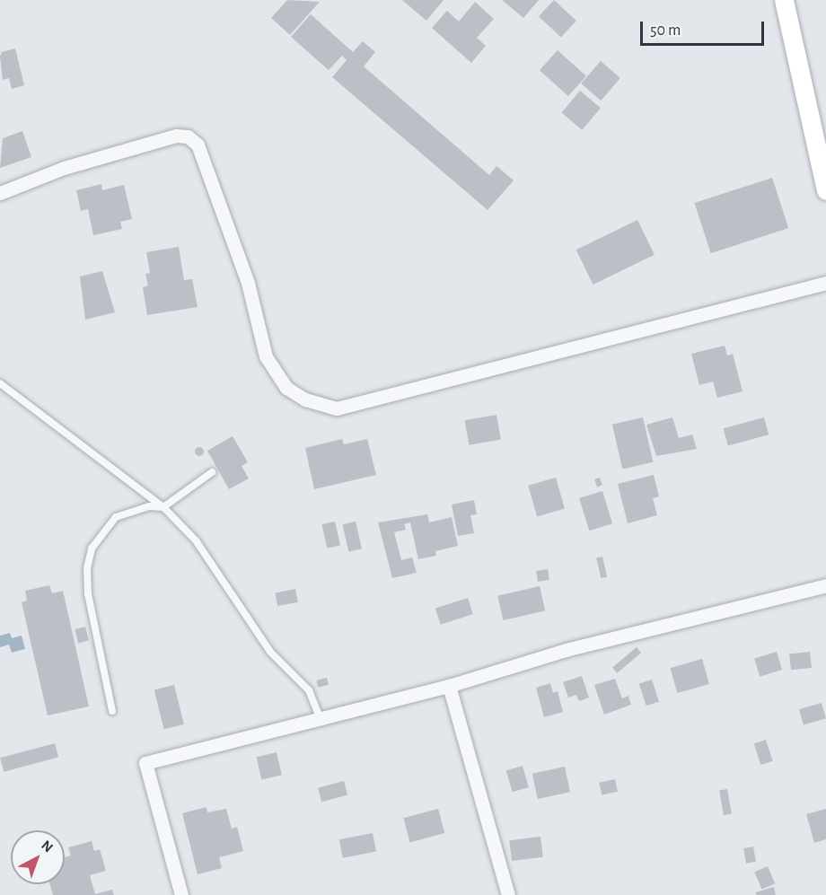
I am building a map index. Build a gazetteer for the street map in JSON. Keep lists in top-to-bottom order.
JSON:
{
  "scale_bar": "50 m",
  "north": "top right"
}
